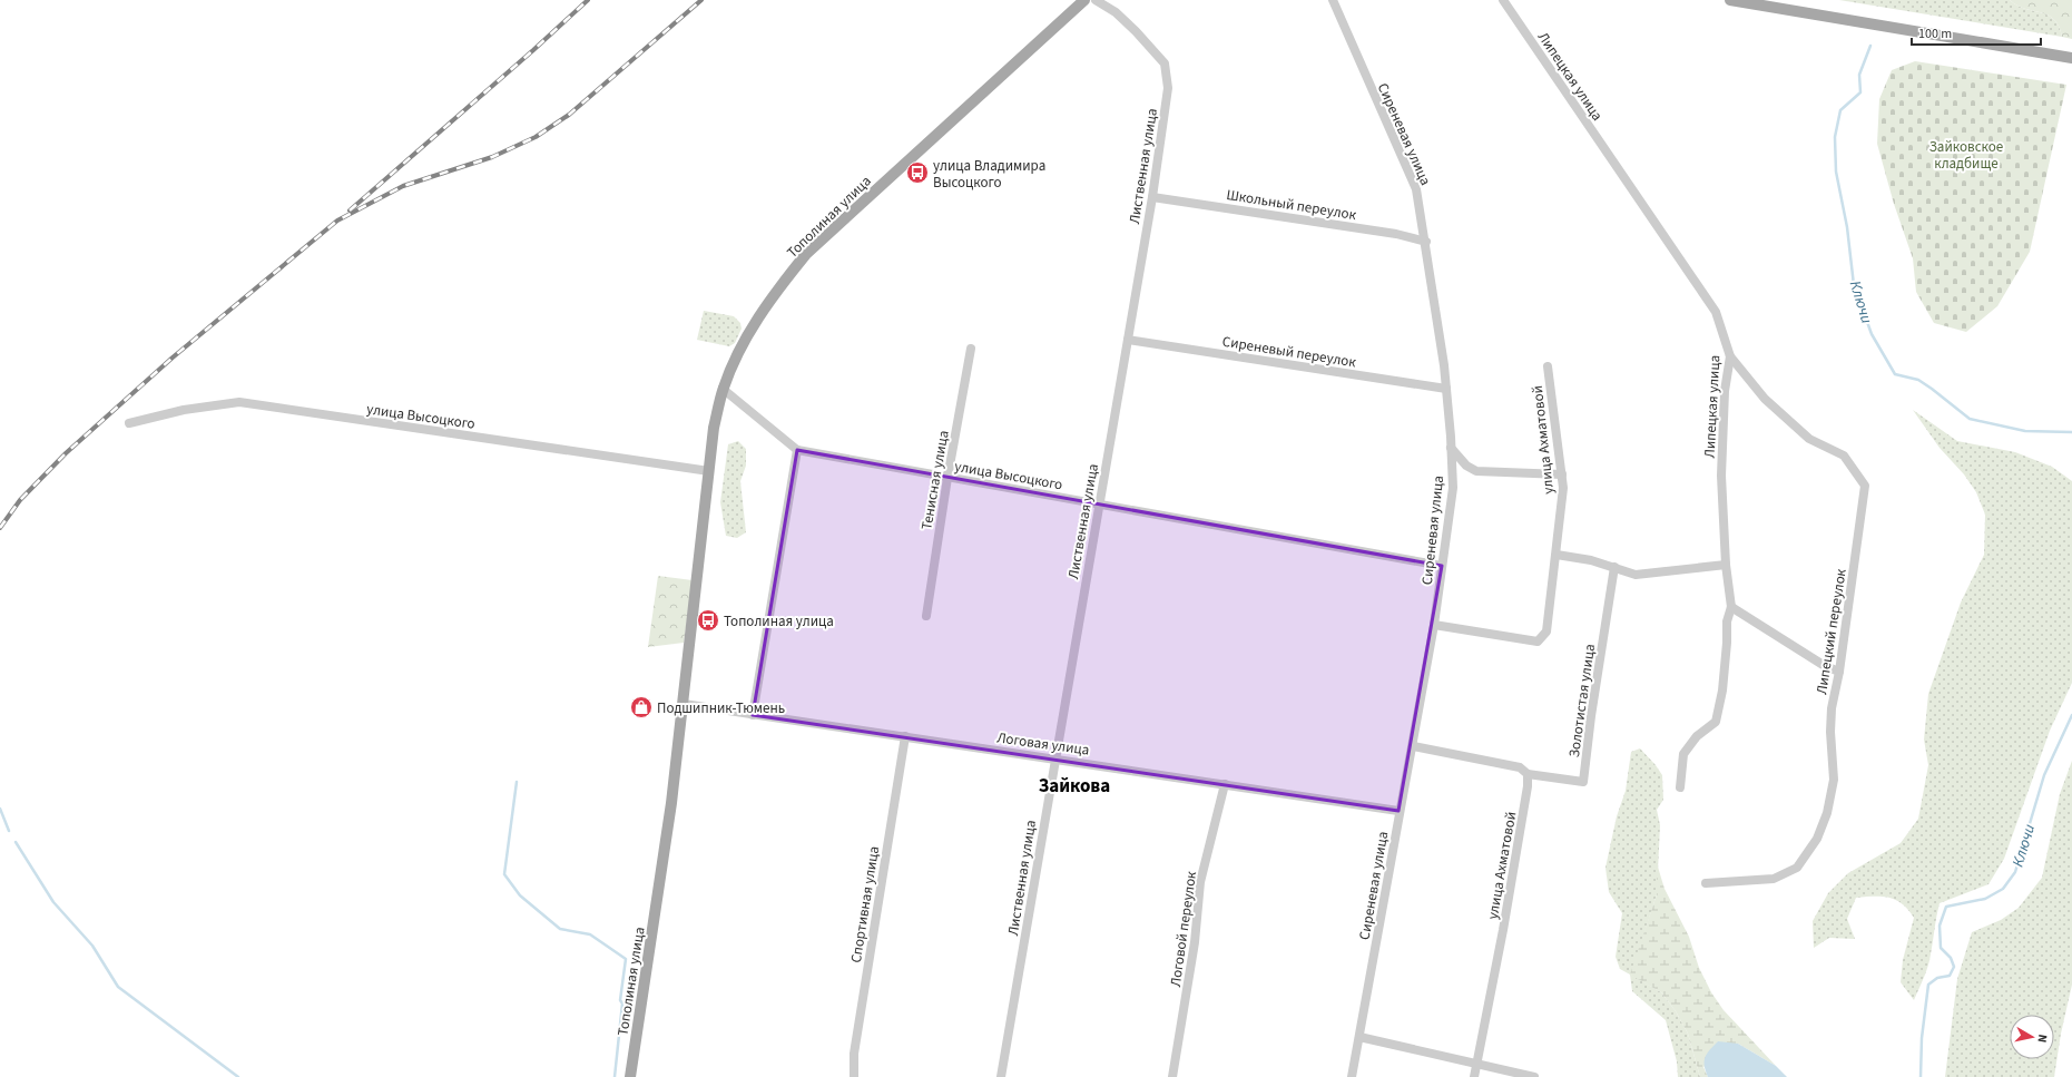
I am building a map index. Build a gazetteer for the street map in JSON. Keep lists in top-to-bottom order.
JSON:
{
  "streets": {
    "main road": ["Тополиная улица"],
    "street": [
      "Липецкая улица",
      "Сиреневая улица",
      "Лиственная улица",
      "Школьный переулок",
      "Сиреневый переулок",
      "улица Высоцкого",
      "улица Ахматовой",
      "Тенисная улица",
      "Липецкий переулок",
      "Золотистая улица",
      "Логовая улица",
      "Спортивная улица",
      "Логовой переулок"
    ]
  },
  "crossings": [
    ["Липецкая улица", "Липецкий переулок"],
    ["Сиреневая улица", "Школьный переулок"],
    ["Сиреневая улица", "Сиреневый переулок"],
    ["Сиреневая улица", "улица Высоцкого"],
    ["Сиреневая улица", "улица Ахматовой"],
    ["Сиреневая улица", "Логовая улица"],
    ["Лиственная улица", "Школьный переулок"],
    ["Лиственная улица", "Сиреневый переулок"],
    ["Лиственная улица", "улица Высоцкого"],
    ["Лиственная улица", "Логовая улица"],
    ["Тополиная улица", "улица Высоцкого"],
    ["Тополиная улица", "Логовая улица"],
    ["улица Высоцкого", "Тенисная улица"],
    ["улица Ахматовой", "Золотистая улица"],
    ["Логовая улица", "Спортивная улица"],
    ["Логовая улица", "Логовой переулок"]
  ],
  "districts": ["Зайкова"],
  "water": ["Ключи"],
  "parks": ["Зайковское кладбище"],
  "places": {
    "bus stop": ["улица Владимира Высоцкого", "Тополиная улица"],
    "shop": ["Подшипник-Тюмень"]
  },
  "scale_bar": "100 m",
  "north": "right"
}
